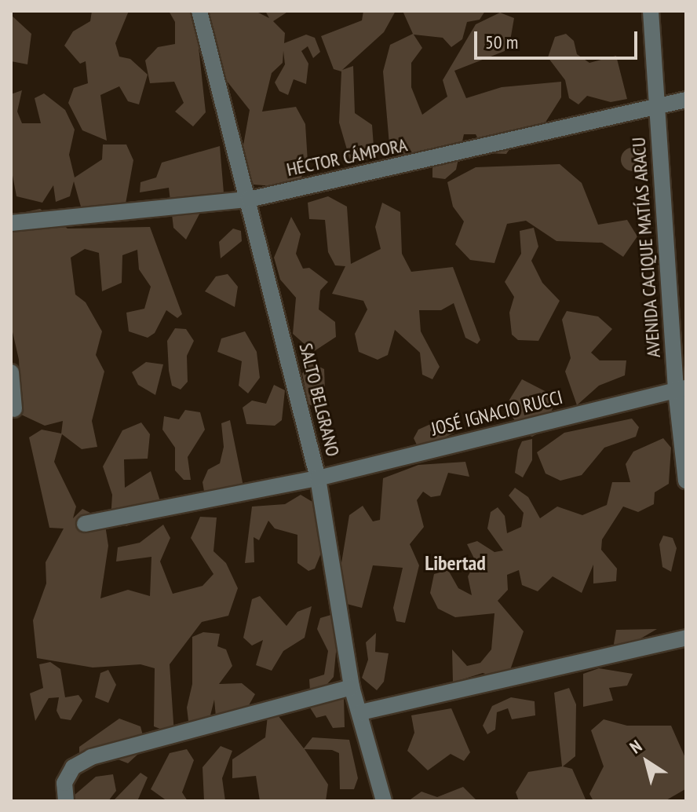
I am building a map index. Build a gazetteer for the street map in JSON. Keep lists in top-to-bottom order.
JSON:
{
  "streets": {
    "street": [
      "HÉCTOR CÁMPORA",
      "AVENIDA CACIQUE MATÍAS ARACU",
      "SALTO BELGRANO",
      "JOSÉ IGNACIO RUCCI"
    ]
  },
  "crossings": [
    ["HÉCTOR CÁMPORA", "AVENIDA CACIQUE MATÍAS ARACU"],
    ["HÉCTOR CÁMPORA", "SALTO BELGRANO"],
    ["AVENIDA CACIQUE MATÍAS ARACU", "JOSÉ IGNACIO RUCCI"],
    ["SALTO BELGRANO", "JOSÉ IGNACIO RUCCI"]
  ],
  "districts": ["Libertad"],
  "scale_bar": "50 m",
  "north": "top left"
}
